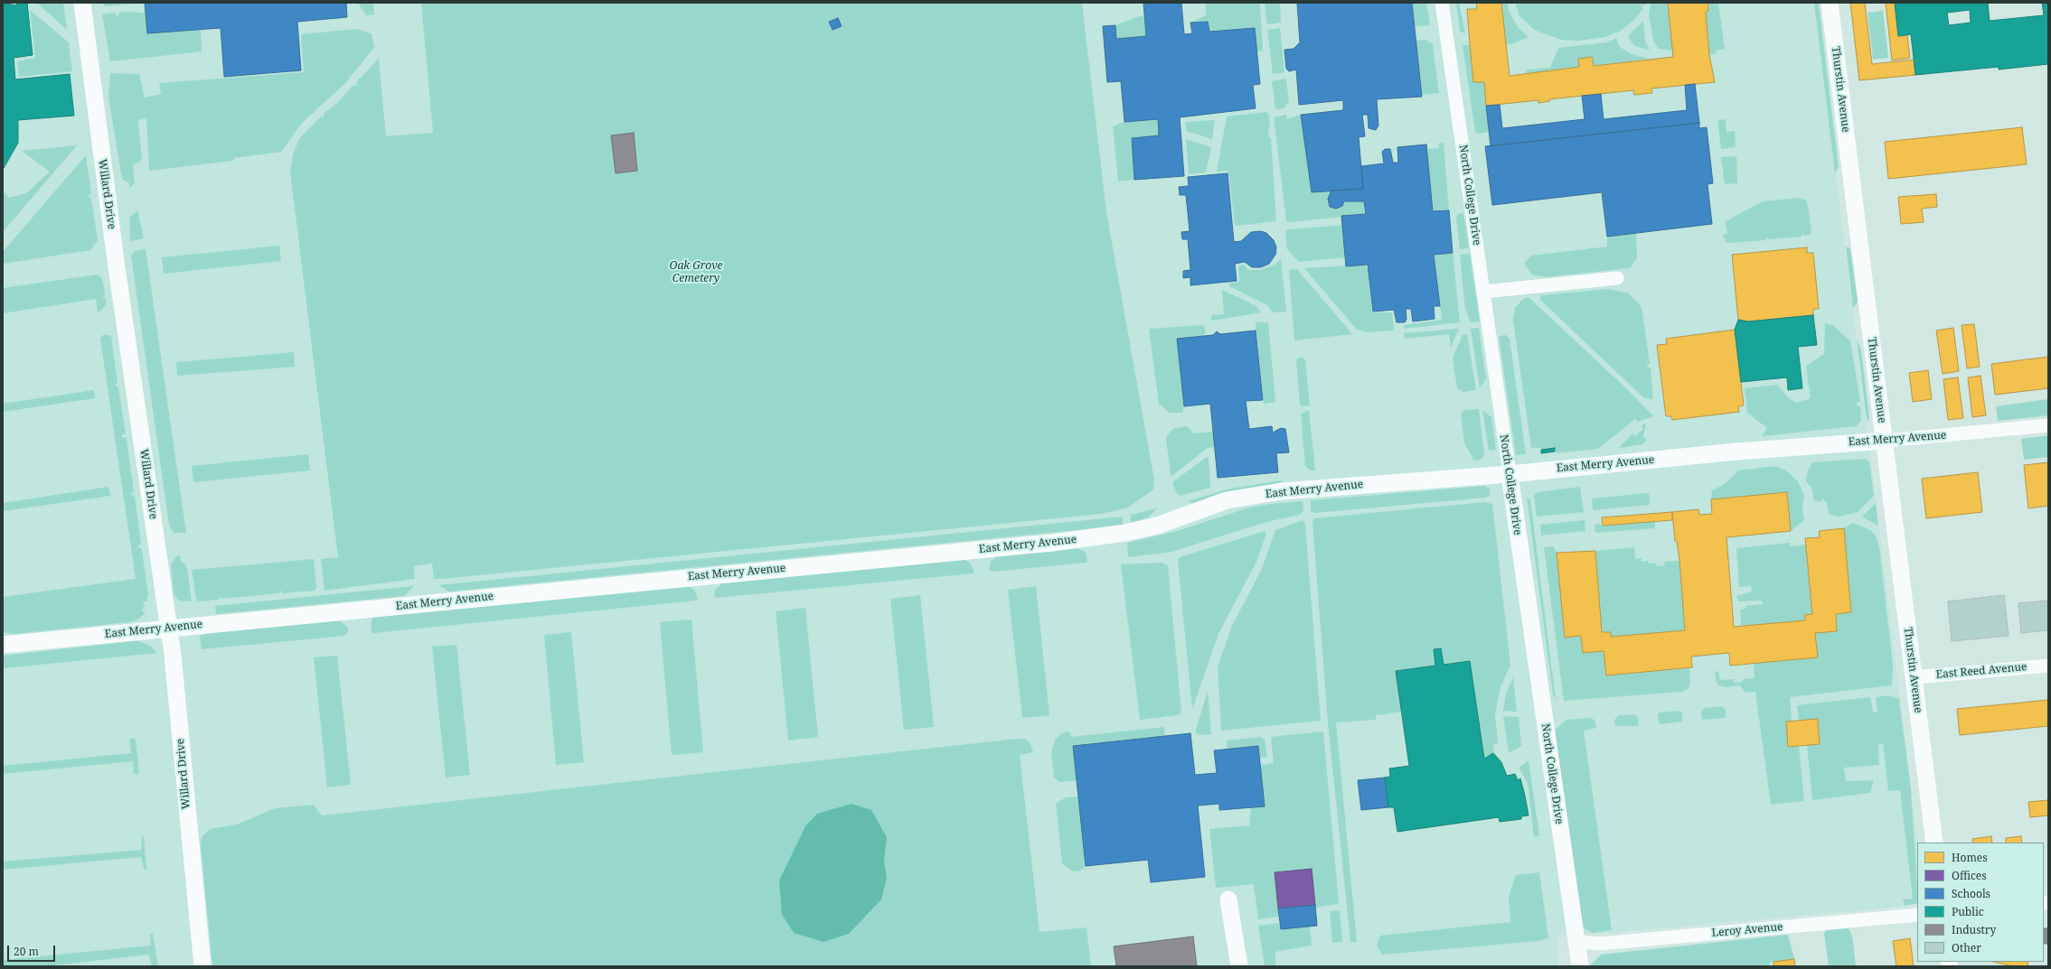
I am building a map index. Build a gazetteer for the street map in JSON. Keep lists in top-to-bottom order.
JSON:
{
  "streets": {
    "street": [
      "Thurstin Avenue",
      "Willard Drive",
      "North College Drive",
      "East Merry Avenue",
      "East Reed Avenue",
      "Leroy Avenue"
    ]
  },
  "crossings": [
    ["Thurstin Avenue", "East Merry Avenue"],
    ["Thurstin Avenue", "East Reed Avenue"],
    ["Willard Drive", "East Merry Avenue"],
    ["North College Drive", "East Merry Avenue"],
    ["North College Drive", "Leroy Avenue"]
  ],
  "parks": ["Oak Grove Cemetery"],
  "legend": [
    "Homes",
    "Offices",
    "Schools",
    "Public",
    "Industry",
    "Other"
  ],
  "scale_bar": "20 m"
}
